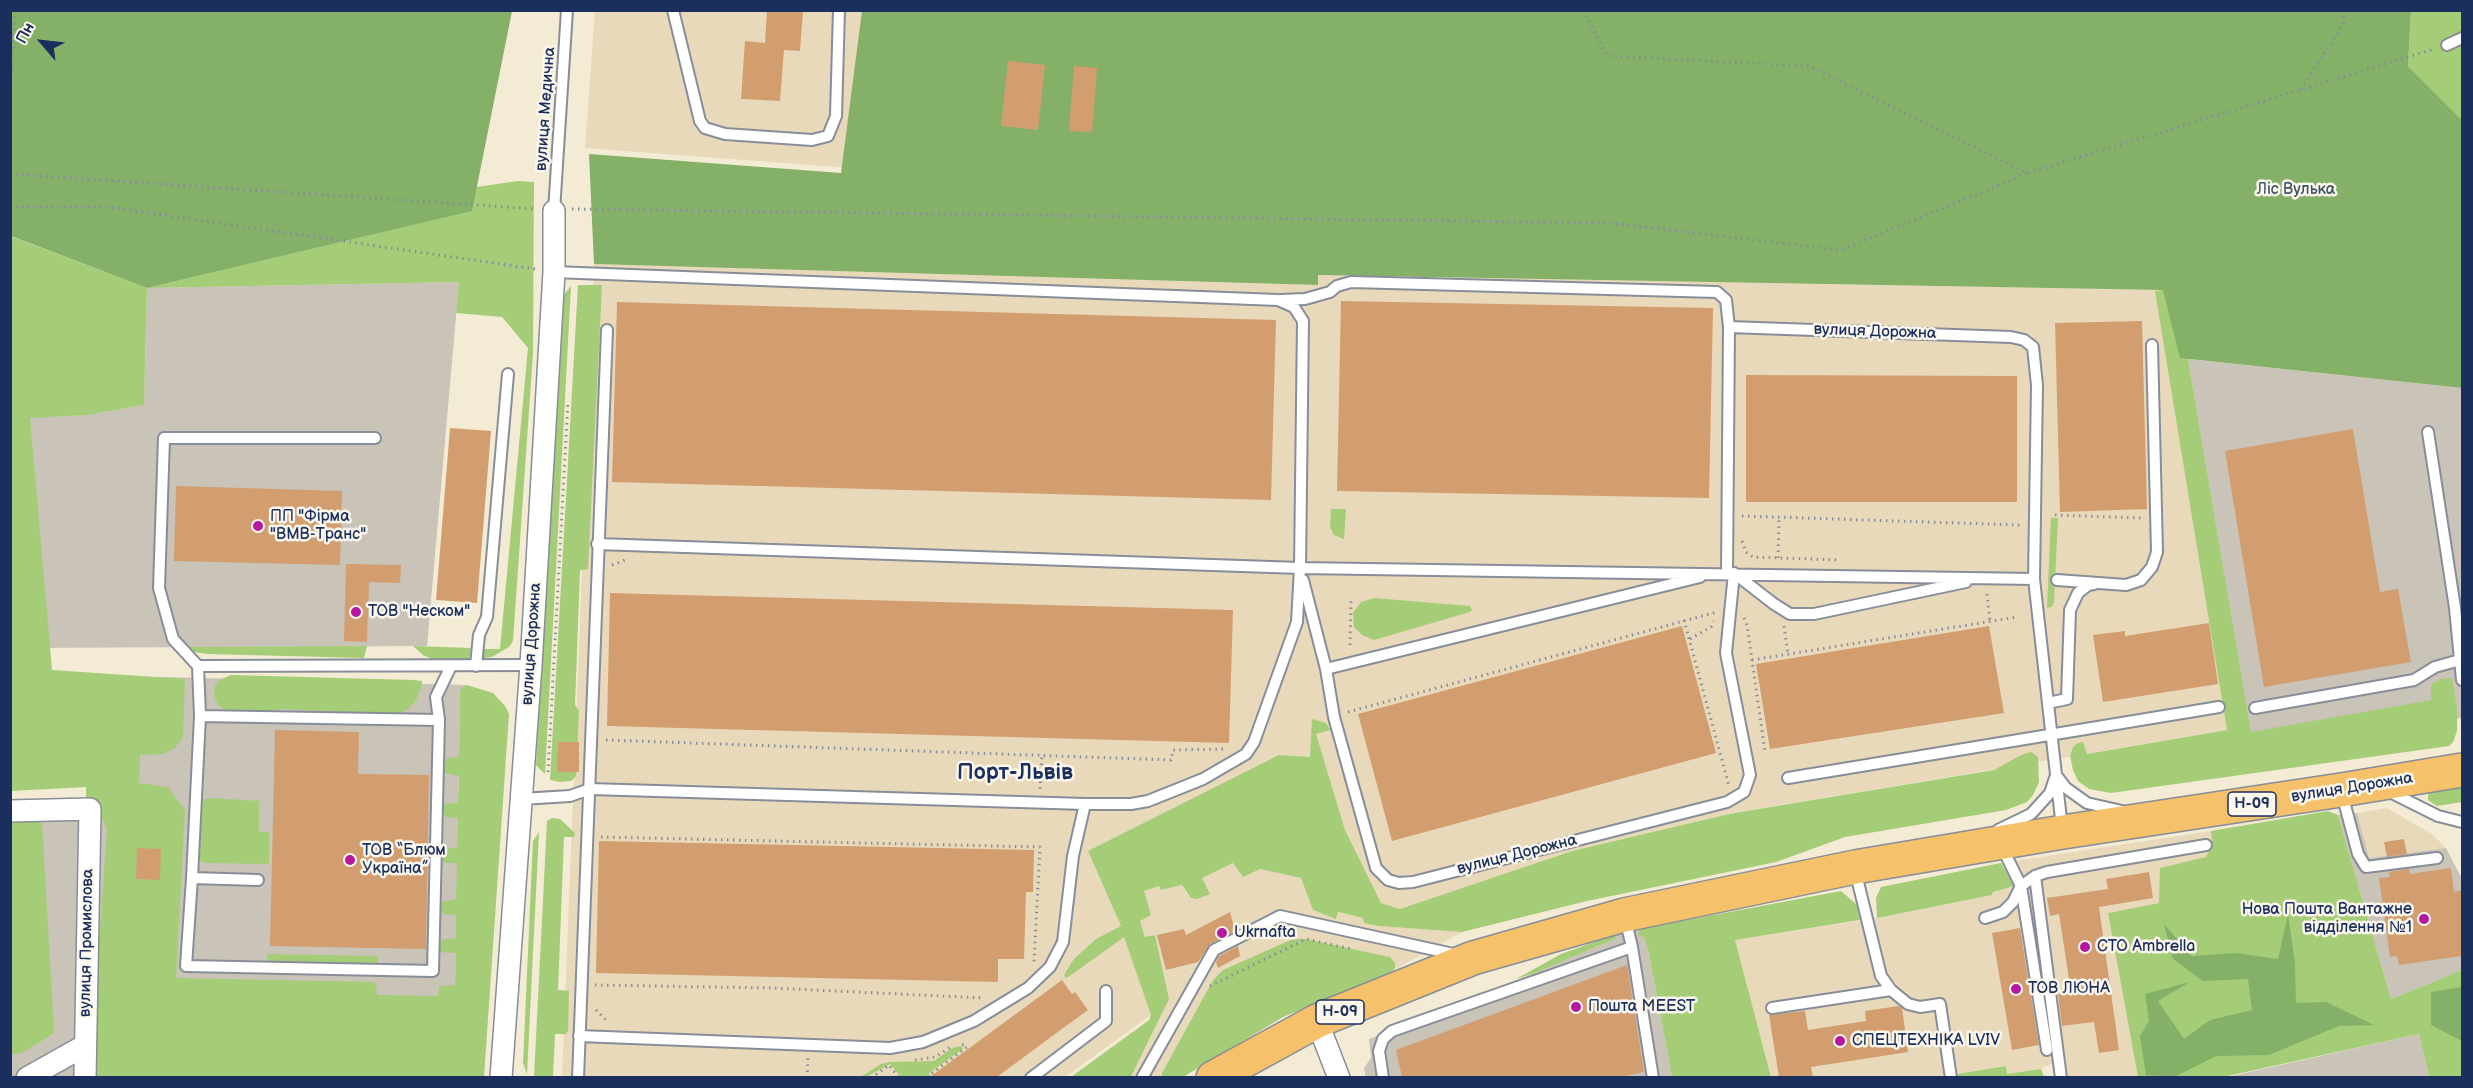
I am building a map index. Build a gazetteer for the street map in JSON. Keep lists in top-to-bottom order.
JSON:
{
  "streets": {
    "main road": ["вулиця Дорожна", "Н-09"],
    "street": ["вулиця Промислова"],
    "lane": ["вулиця Медична"]
  },
  "crossings": [
    ["вулиця Медична", "вулиця Дорожна"]
  ],
  "districts": ["Порт-Львів"],
  "parks": ["Ліс Вулька"],
  "places": [
    "ПП \"Фірма \"ВМВ-Транс\"",
    "ТОВ \"Неском\"",
    "ТОВ “Блюм Україна”",
    "Нова Пошта Вантажне відділення №1",
    "Ukrnafta",
    "СТО Ambrella",
    "ТОВ ЛЮНА",
    "Пошта MEEST",
    "СПЕЦТЕХНІКА LVIV"
  ],
  "north": "top left"
}
